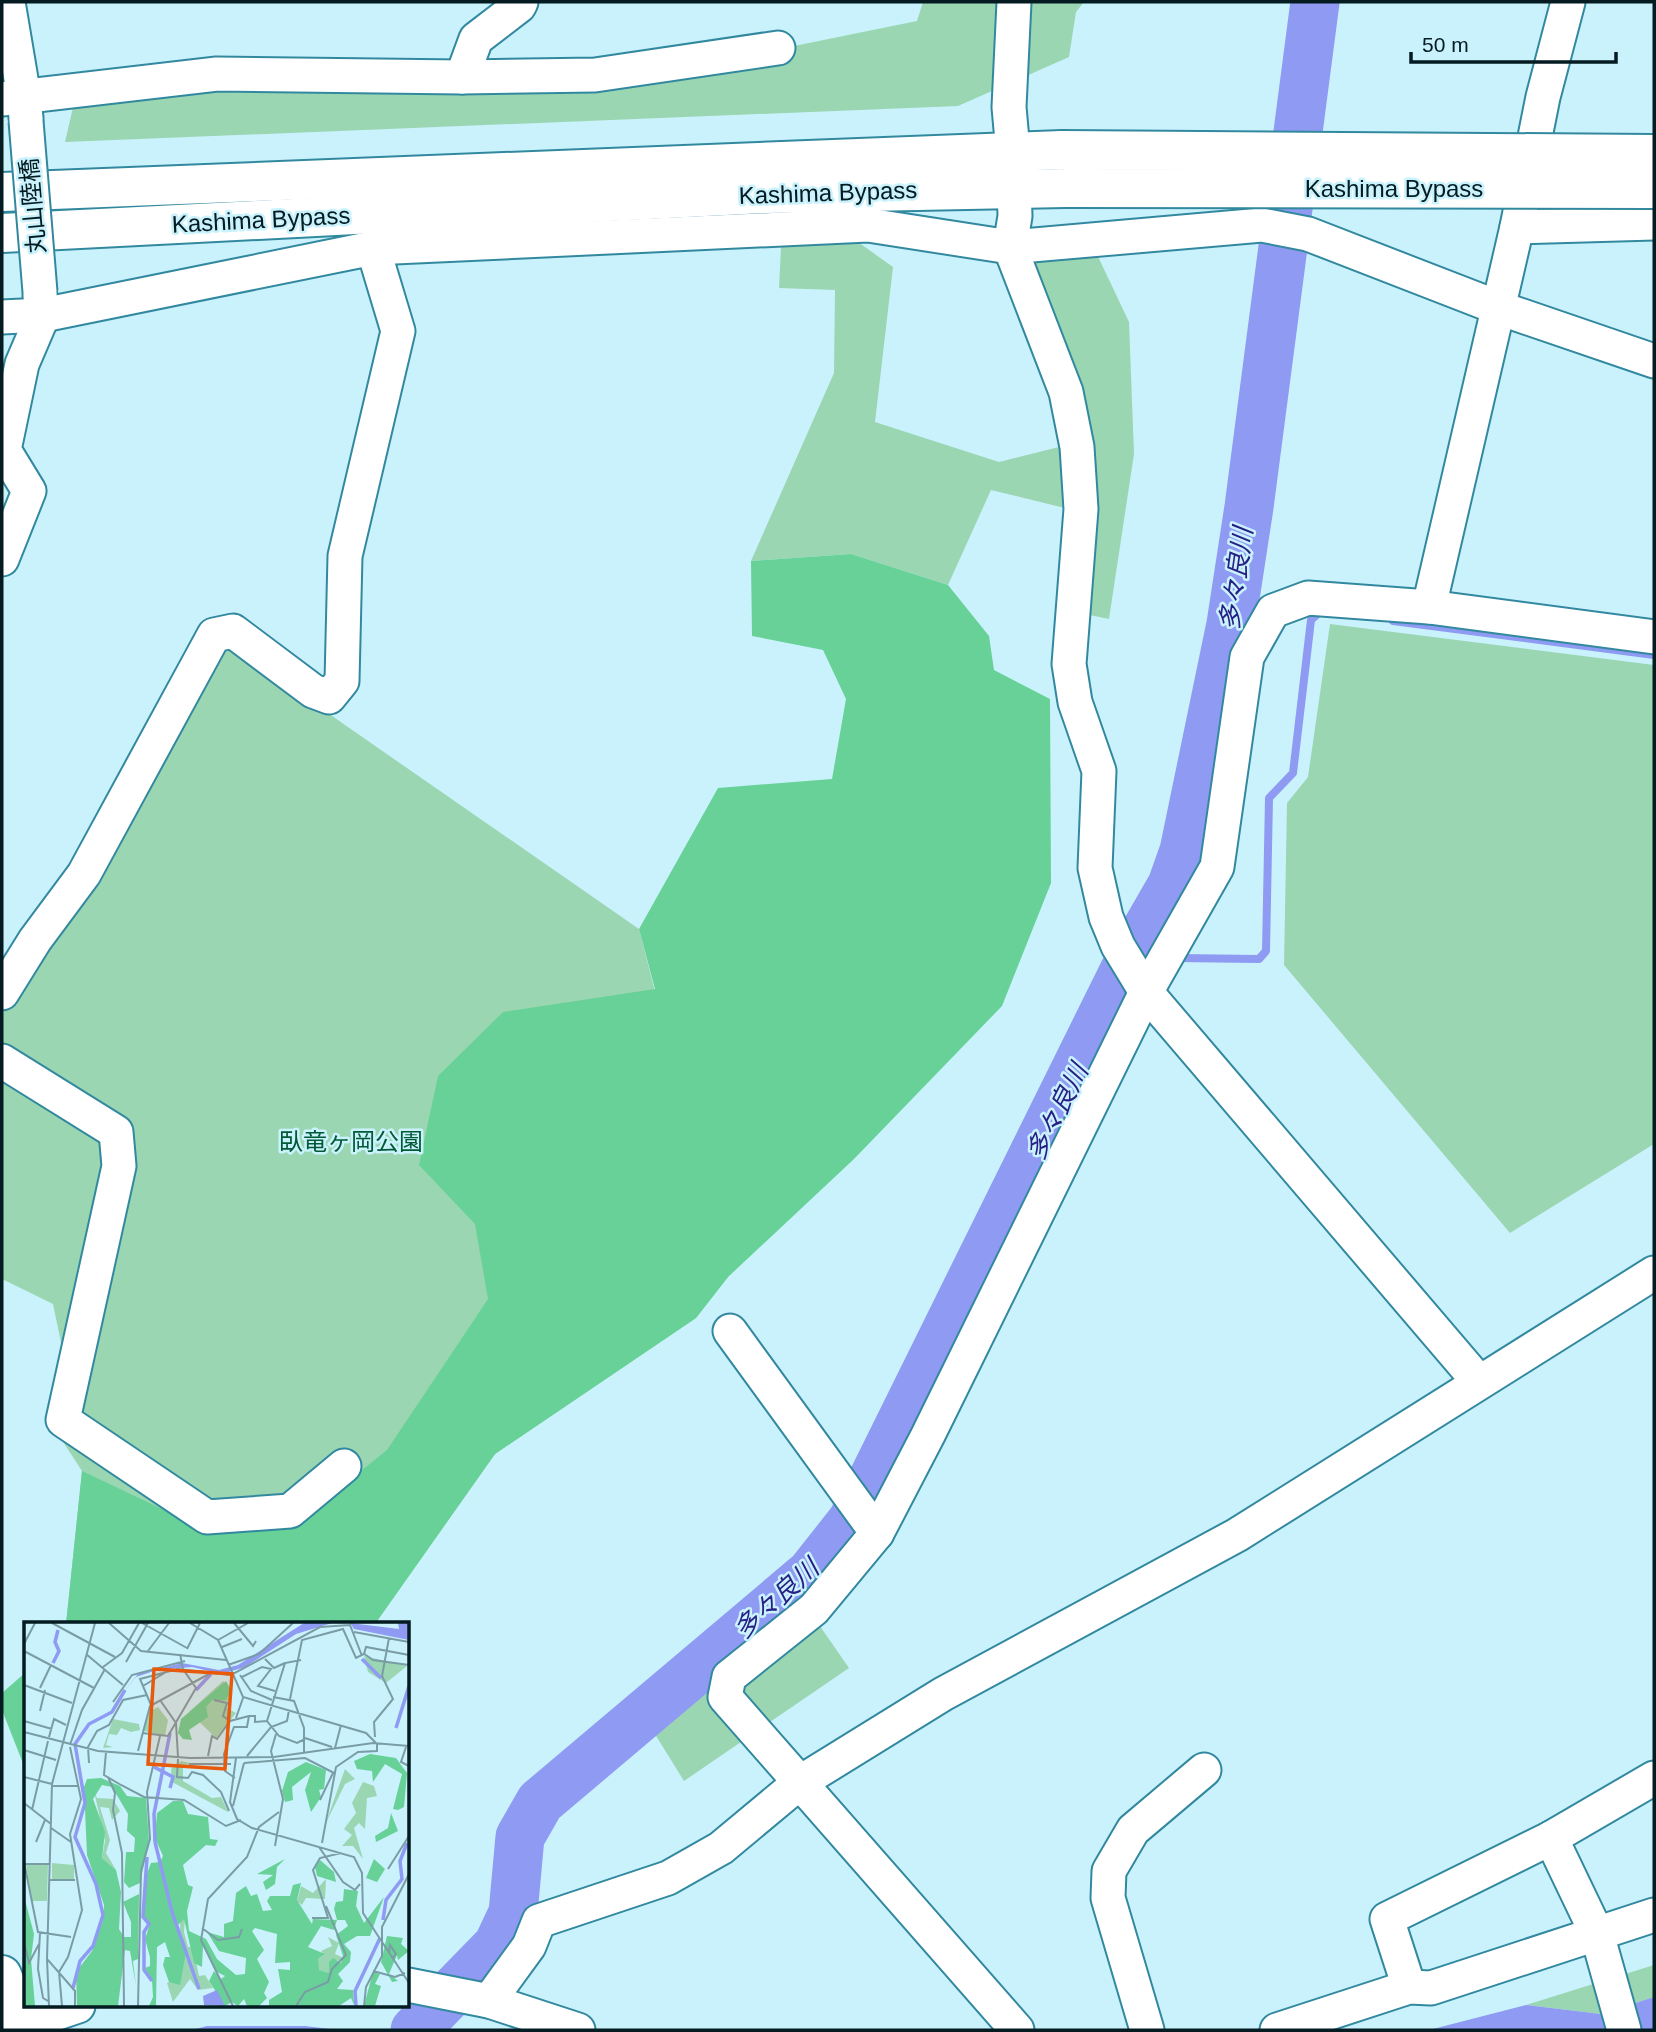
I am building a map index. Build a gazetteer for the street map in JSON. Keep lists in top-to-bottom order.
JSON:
{
  "streets": {
    "highway": ["Kashima Bypass"],
    "street": ["丸山陸橋"]
  },
  "water": ["多々良川"],
  "parks": ["臥竜ヶ岡公園"],
  "scale_bar": "50 m"
}
